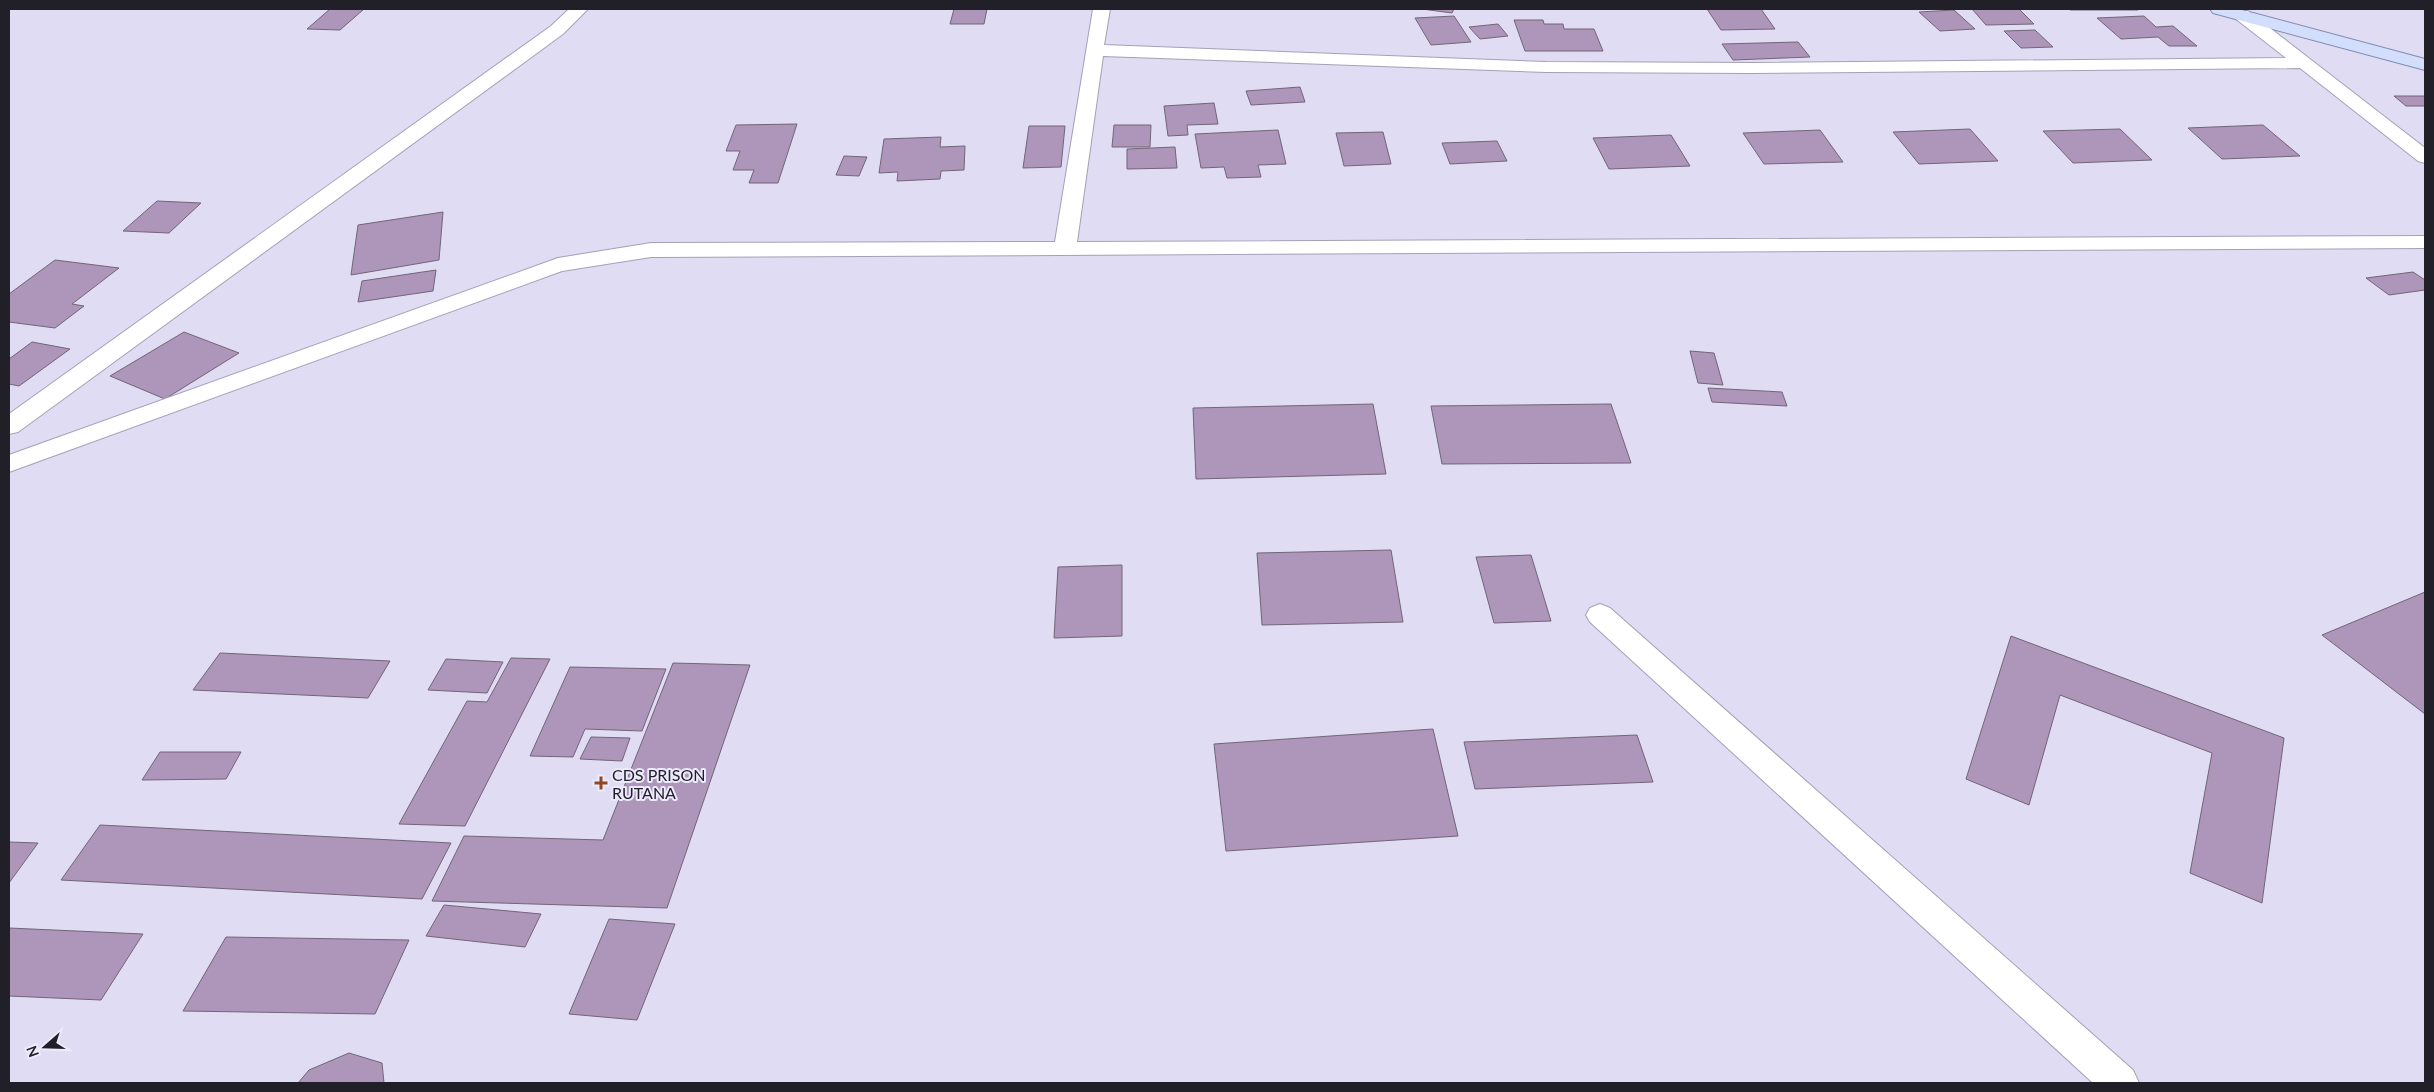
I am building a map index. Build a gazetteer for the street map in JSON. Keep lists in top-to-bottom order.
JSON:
{
  "places": {
    "health": ["CDS PRISON RUTANA"]
  },
  "north": "left"
}
